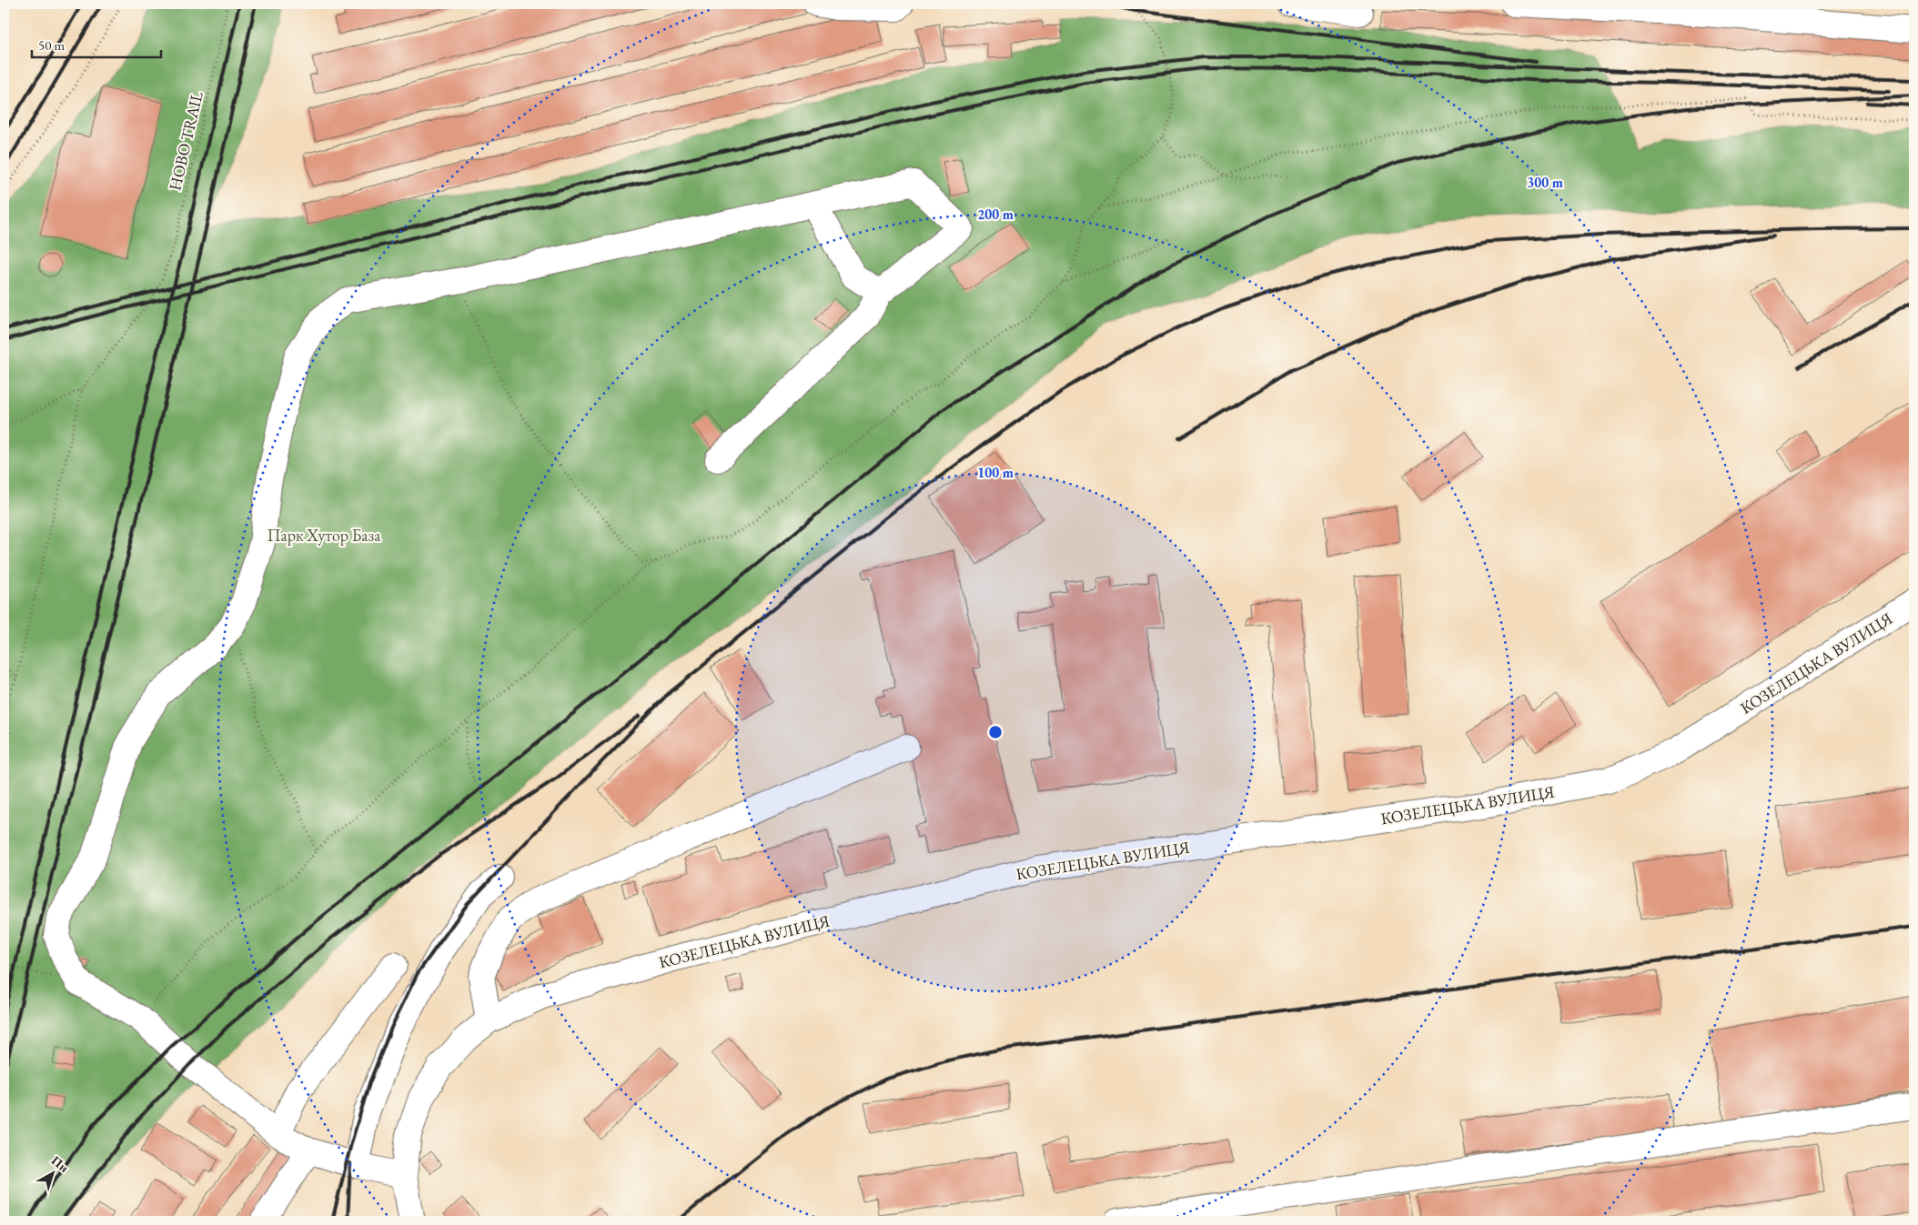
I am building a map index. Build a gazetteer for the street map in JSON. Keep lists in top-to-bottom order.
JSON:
{
  "streets": {
    "street": ["КОЗЕЛЕЦЬКА ВУЛИЦЯ"],
    "path": ["HOBO TRAIL"]
  },
  "parks": ["Парк Хутор База"],
  "scale_bar": "50 m",
  "north": "top right",
  "rings": ["300 m", "200 m", "100 m"]
}
